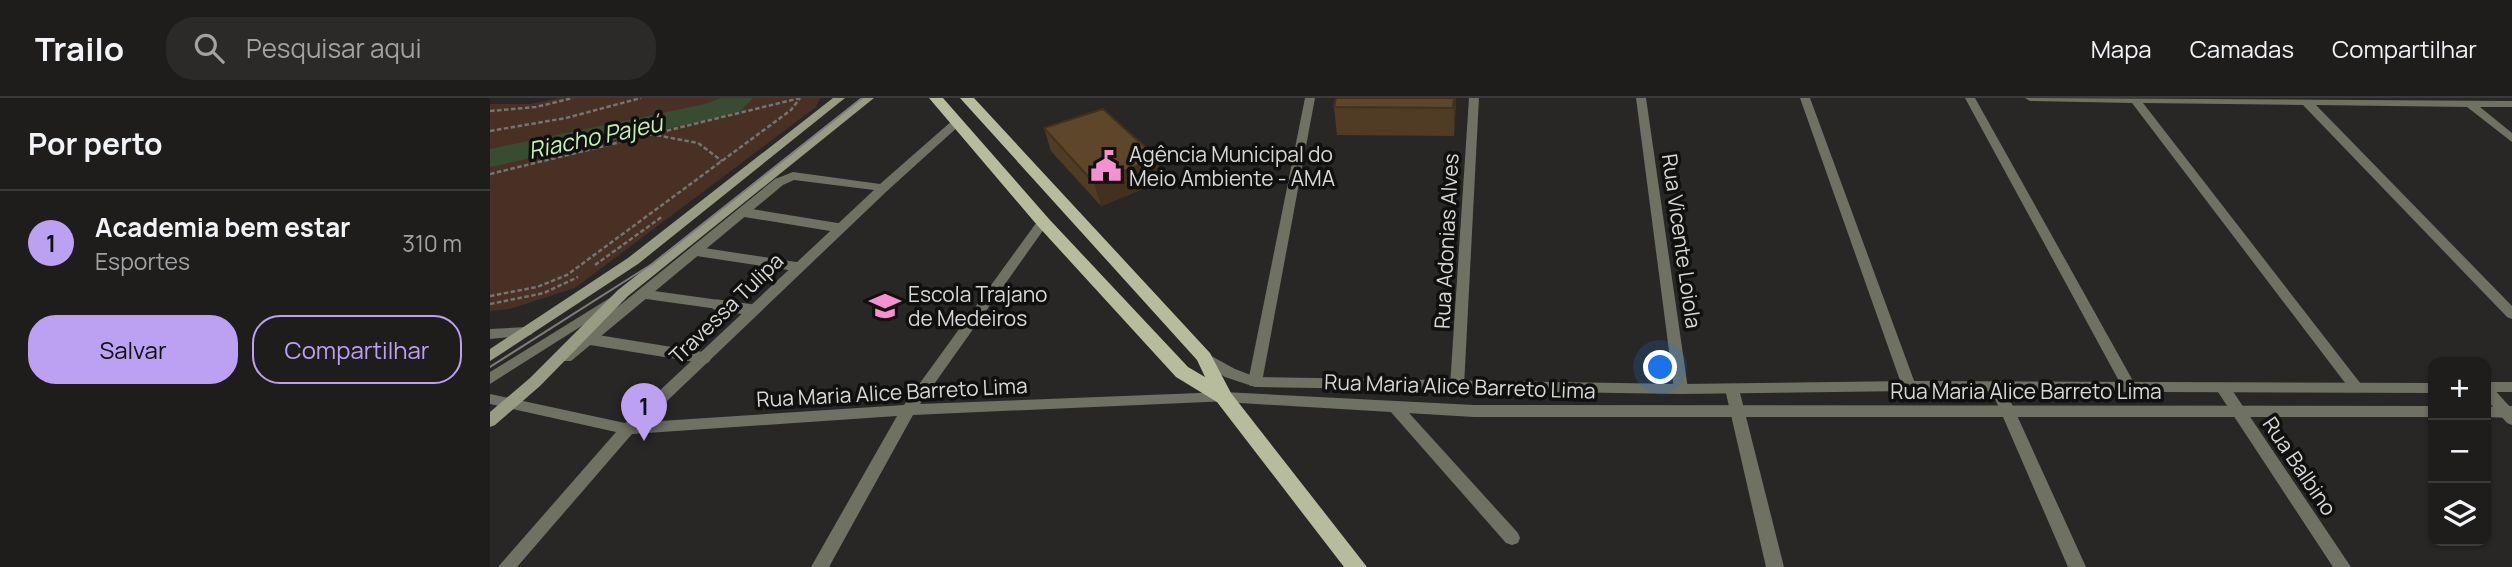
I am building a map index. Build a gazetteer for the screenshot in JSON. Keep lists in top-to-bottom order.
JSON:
{
  "streets": {
    "street": [
      "Rua Adonias Alves",
      "Rua Vicente Loiola",
      "Travessa Tulipa",
      "Rua Maria Alice Barreto Lima",
      "Rua Balbino"
    ]
  },
  "crossings": [
    ["Rua Adonias Alves", "Rua Maria Alice Barreto Lima"],
    ["Rua Vicente Loiola", "Rua Maria Alice Barreto Lima"],
    ["Travessa Tulipa", "Rua Maria Alice Barreto Lima"],
    ["Rua Maria Alice Barreto Lima", "Rua Balbino"]
  ],
  "water": ["Riacho Pajeú"],
  "places": {
    "public building": ["Agência Municipal do Meio Ambiente - AMA"],
    "school or university": ["Escola Trajano de Medeiros"]
  },
  "page": {
    "header": "Trailo",
    "search": "Pesquisar aqui",
    "nav": ["Mapa", "Camadas", "Compartilhar"],
    "heading": "Por perto",
    "list": [
      {
        "mark": "1",
        "name": "Academia bem estar",
        "note": "Esportes",
        "value": "310 m"
      }
    ],
    "buttons": ["Salvar", "Compartilhar"],
    "map_buttons": ["+", "−"],
    "pins": "1"
  }
}
